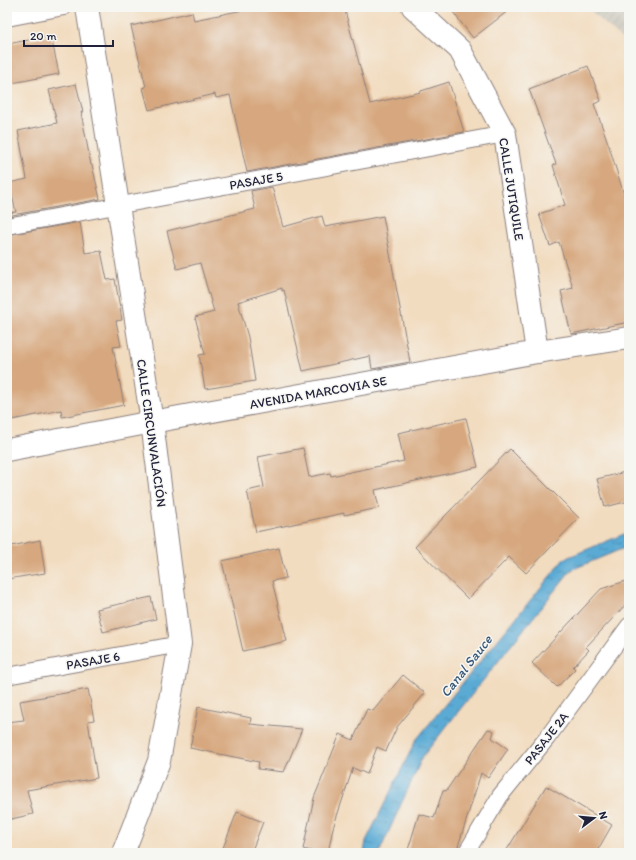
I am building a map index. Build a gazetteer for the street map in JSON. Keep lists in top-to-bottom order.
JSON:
{
  "streets": {
    "street": ["CALLE JUTIQUILE", "AVENIDA MARCOVIA SE", "CALLE CIRCUNVALACIÓN"],
    "lane": ["PASAJE 5", "PASAJE 6", "PASAJE 2A"]
  },
  "crossings": [
    ["PASAJE 5", "CALLE JUTIQUILE"],
    ["PASAJE 5", "CALLE CIRCUNVALACIÓN"],
    ["CALLE JUTIQUILE", "AVENIDA MARCOVIA SE"],
    ["AVENIDA MARCOVIA SE", "CALLE CIRCUNVALACIÓN"],
    ["CALLE CIRCUNVALACIÓN", "PASAJE 6"]
  ],
  "water": ["Canal Sauce"],
  "scale_bar": "20 m",
  "north": "right"
}
